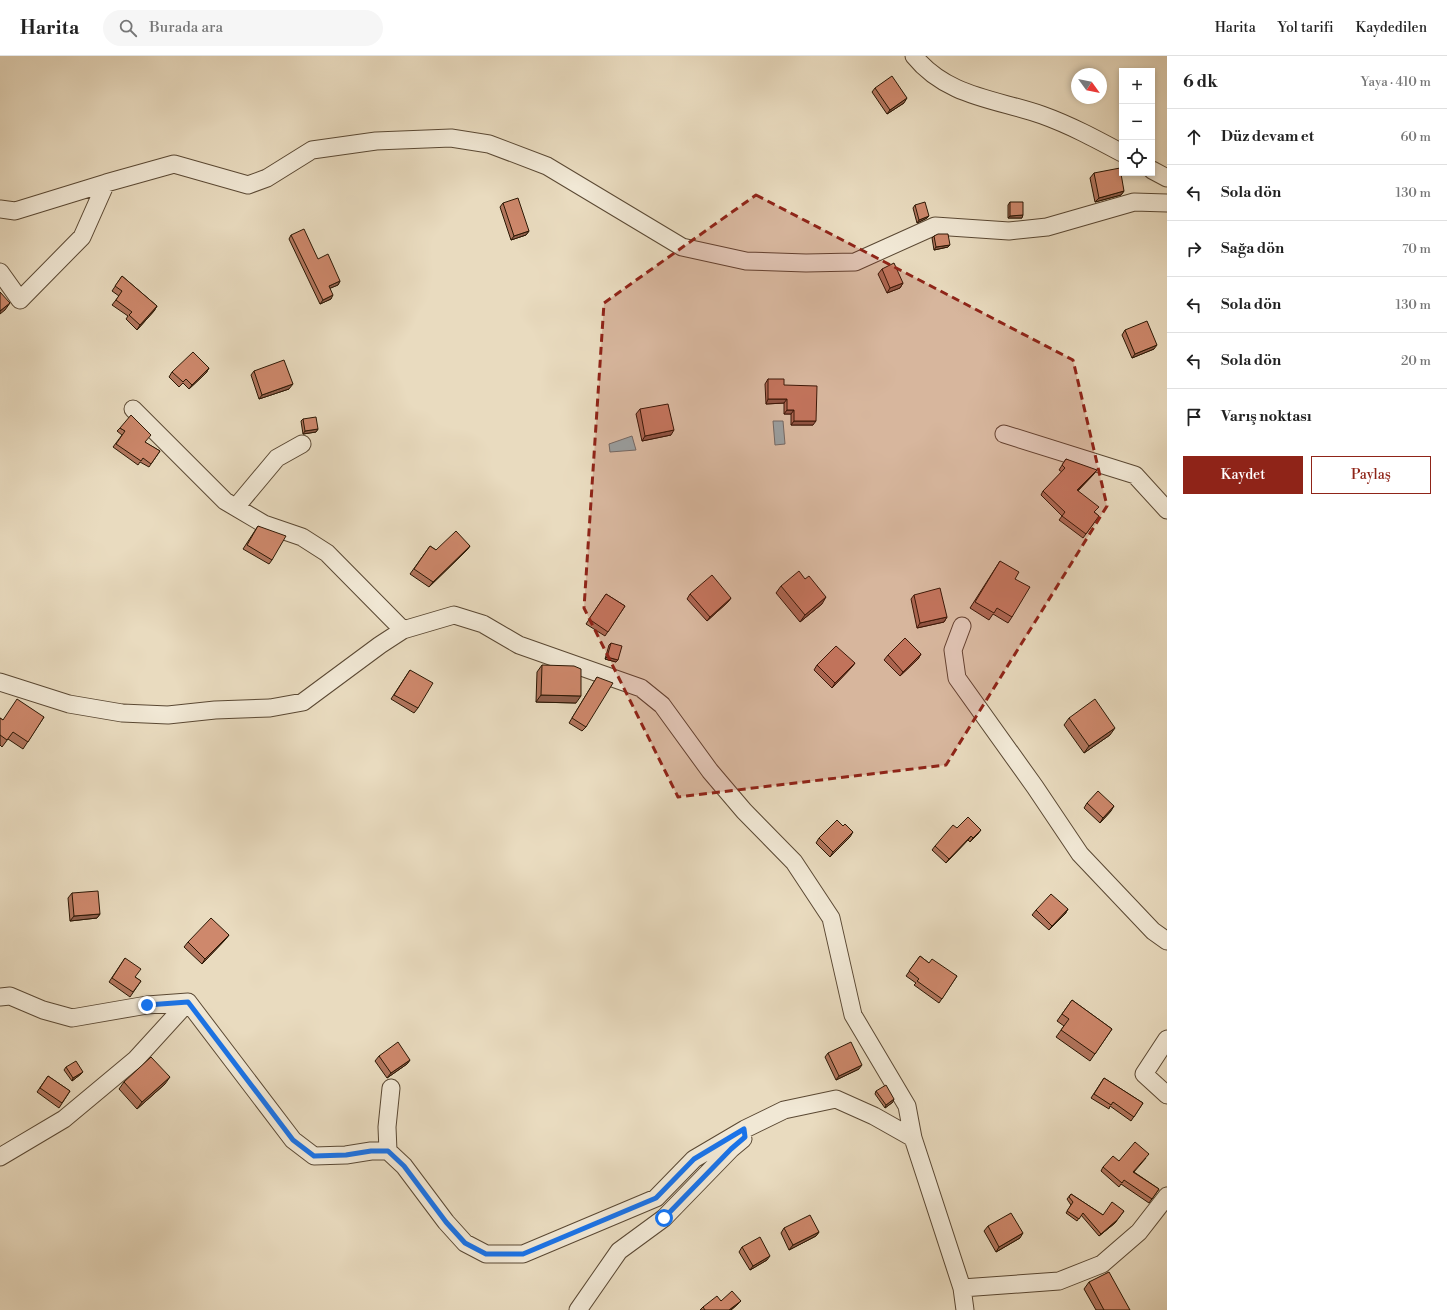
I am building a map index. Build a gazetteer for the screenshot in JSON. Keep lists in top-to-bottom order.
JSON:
{
  "north": "bottom right",
  "page": {
    "header": "Harita",
    "search": "Burada ara",
    "nav": ["Harita", "Yol tarifi", "Kaydedilen"],
    "heading": ["6 dk", "Yaya · 410 m"],
    "map_buttons": ["+", "−"],
    "list": [
      ["Düz devam et", "60 m"],
      ["Sola dön", "130 m"],
      ["Sağa dön", "70 m"],
      ["Sola dön", "130 m"],
      ["Sola dön", "20 m"],
      "Varış noktası"
    ],
    "buttons": ["Kaydet", "Paylaş"]
  }
}
